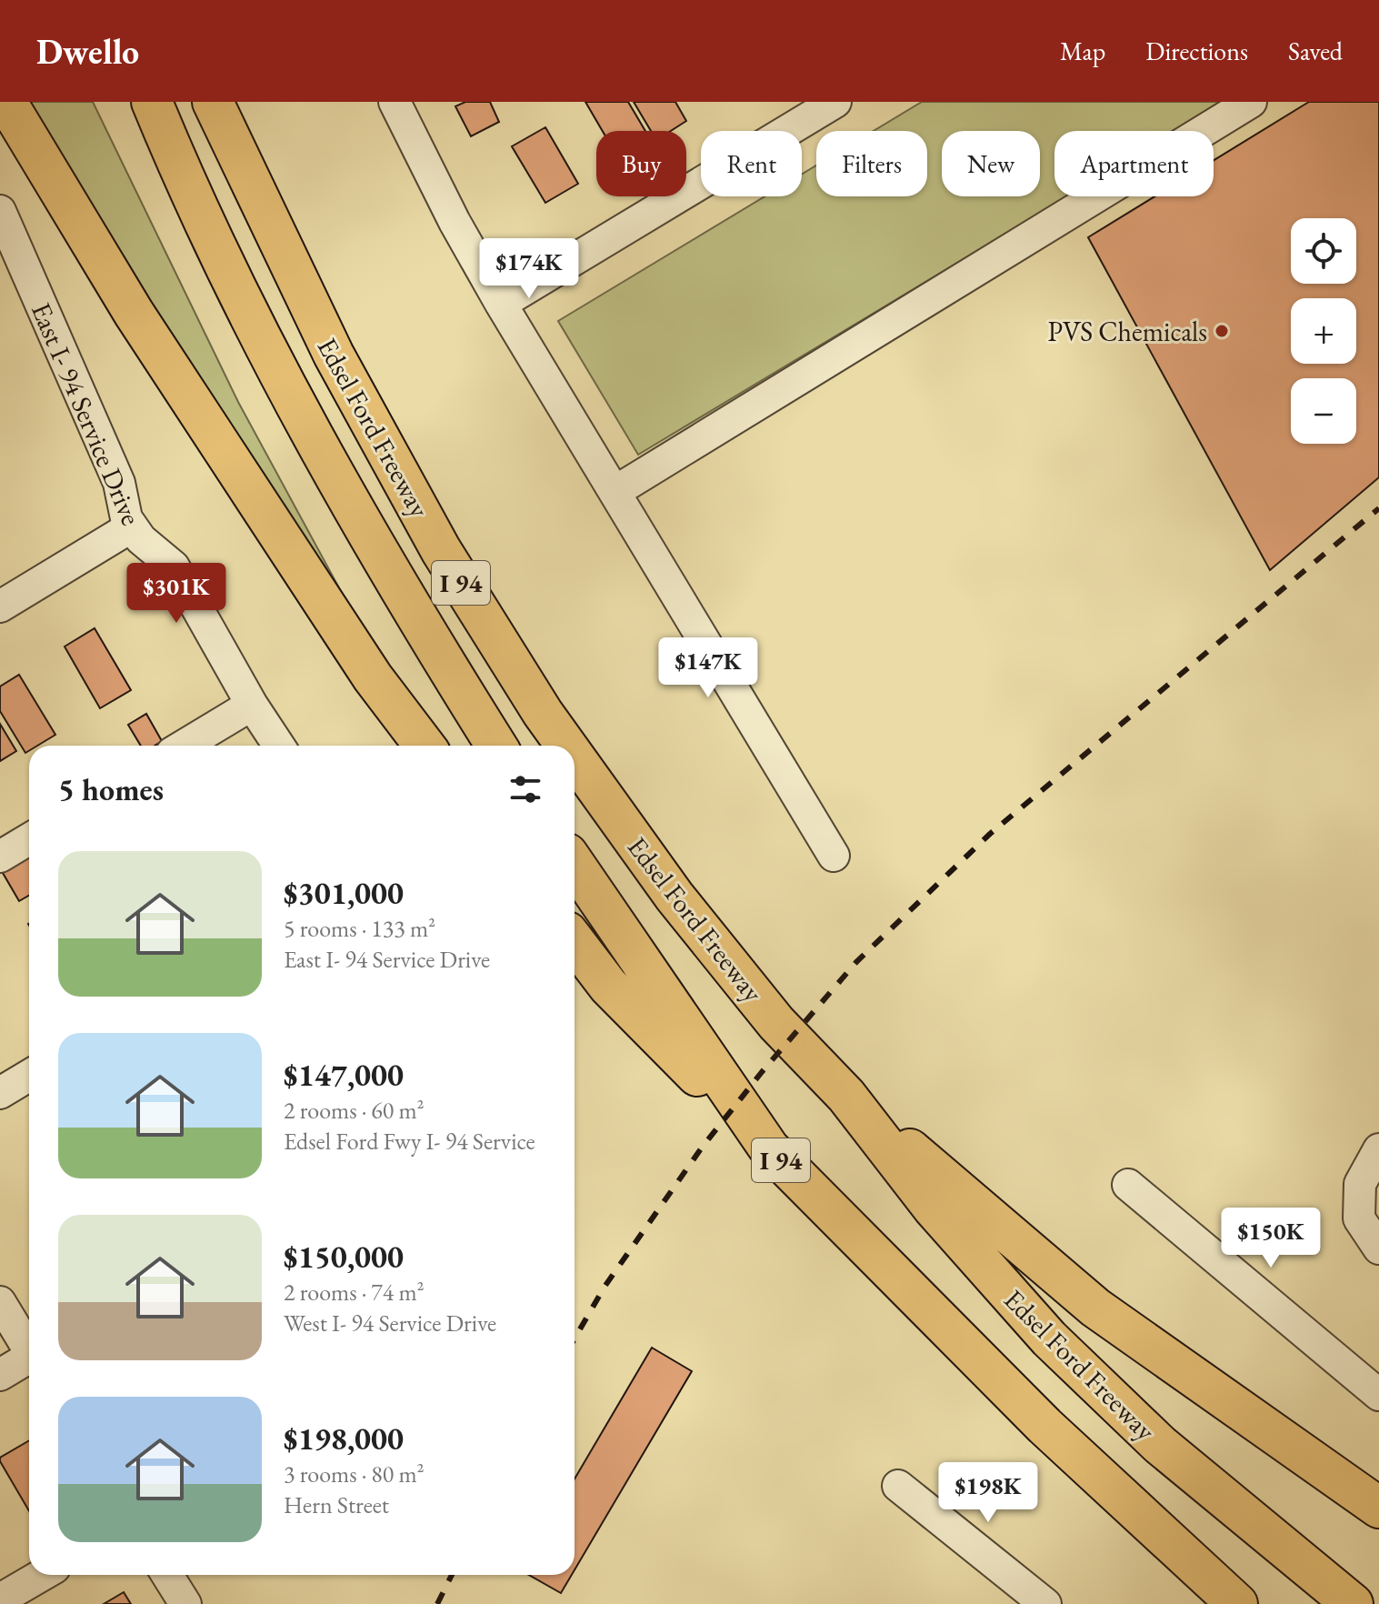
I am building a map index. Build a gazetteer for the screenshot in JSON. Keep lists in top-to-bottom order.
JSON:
{
  "streets": {
    "highway": ["Edsel Ford Freeway", "I 94"],
    "street": ["East I- 94 Service Drive"]
  },
  "places": ["PVS Chemicals"],
  "page": {
    "header": "Dwello",
    "nav": ["Map", "Directions", "Saved"],
    "chip": [
      "Buy",
      "Rent",
      "Filters",
      "New",
      "Apartment"
    ],
    "map_buttons": ["+", "−"],
    "price": [
      "$174K",
      "$301K",
      "$147K",
      "$150K",
      "$198K"
    ],
    "heading": "5 homes",
    "list": [
      {
        "name": "$301,000",
        "note": "5 rooms · 133 m² · East I- 94 Service Drive"
      },
      {
        "name": "$147,000",
        "note": "2 rooms · 60 m² · Edsel Ford Fwy I- 94 Service"
      },
      {
        "name": "$150,000",
        "note": "2 rooms · 74 m² · West I- 94 Service Drive"
      },
      {
        "name": "$198,000",
        "note": "3 rooms · 80 m² · Hern Street"
      }
    ]
  }
}
